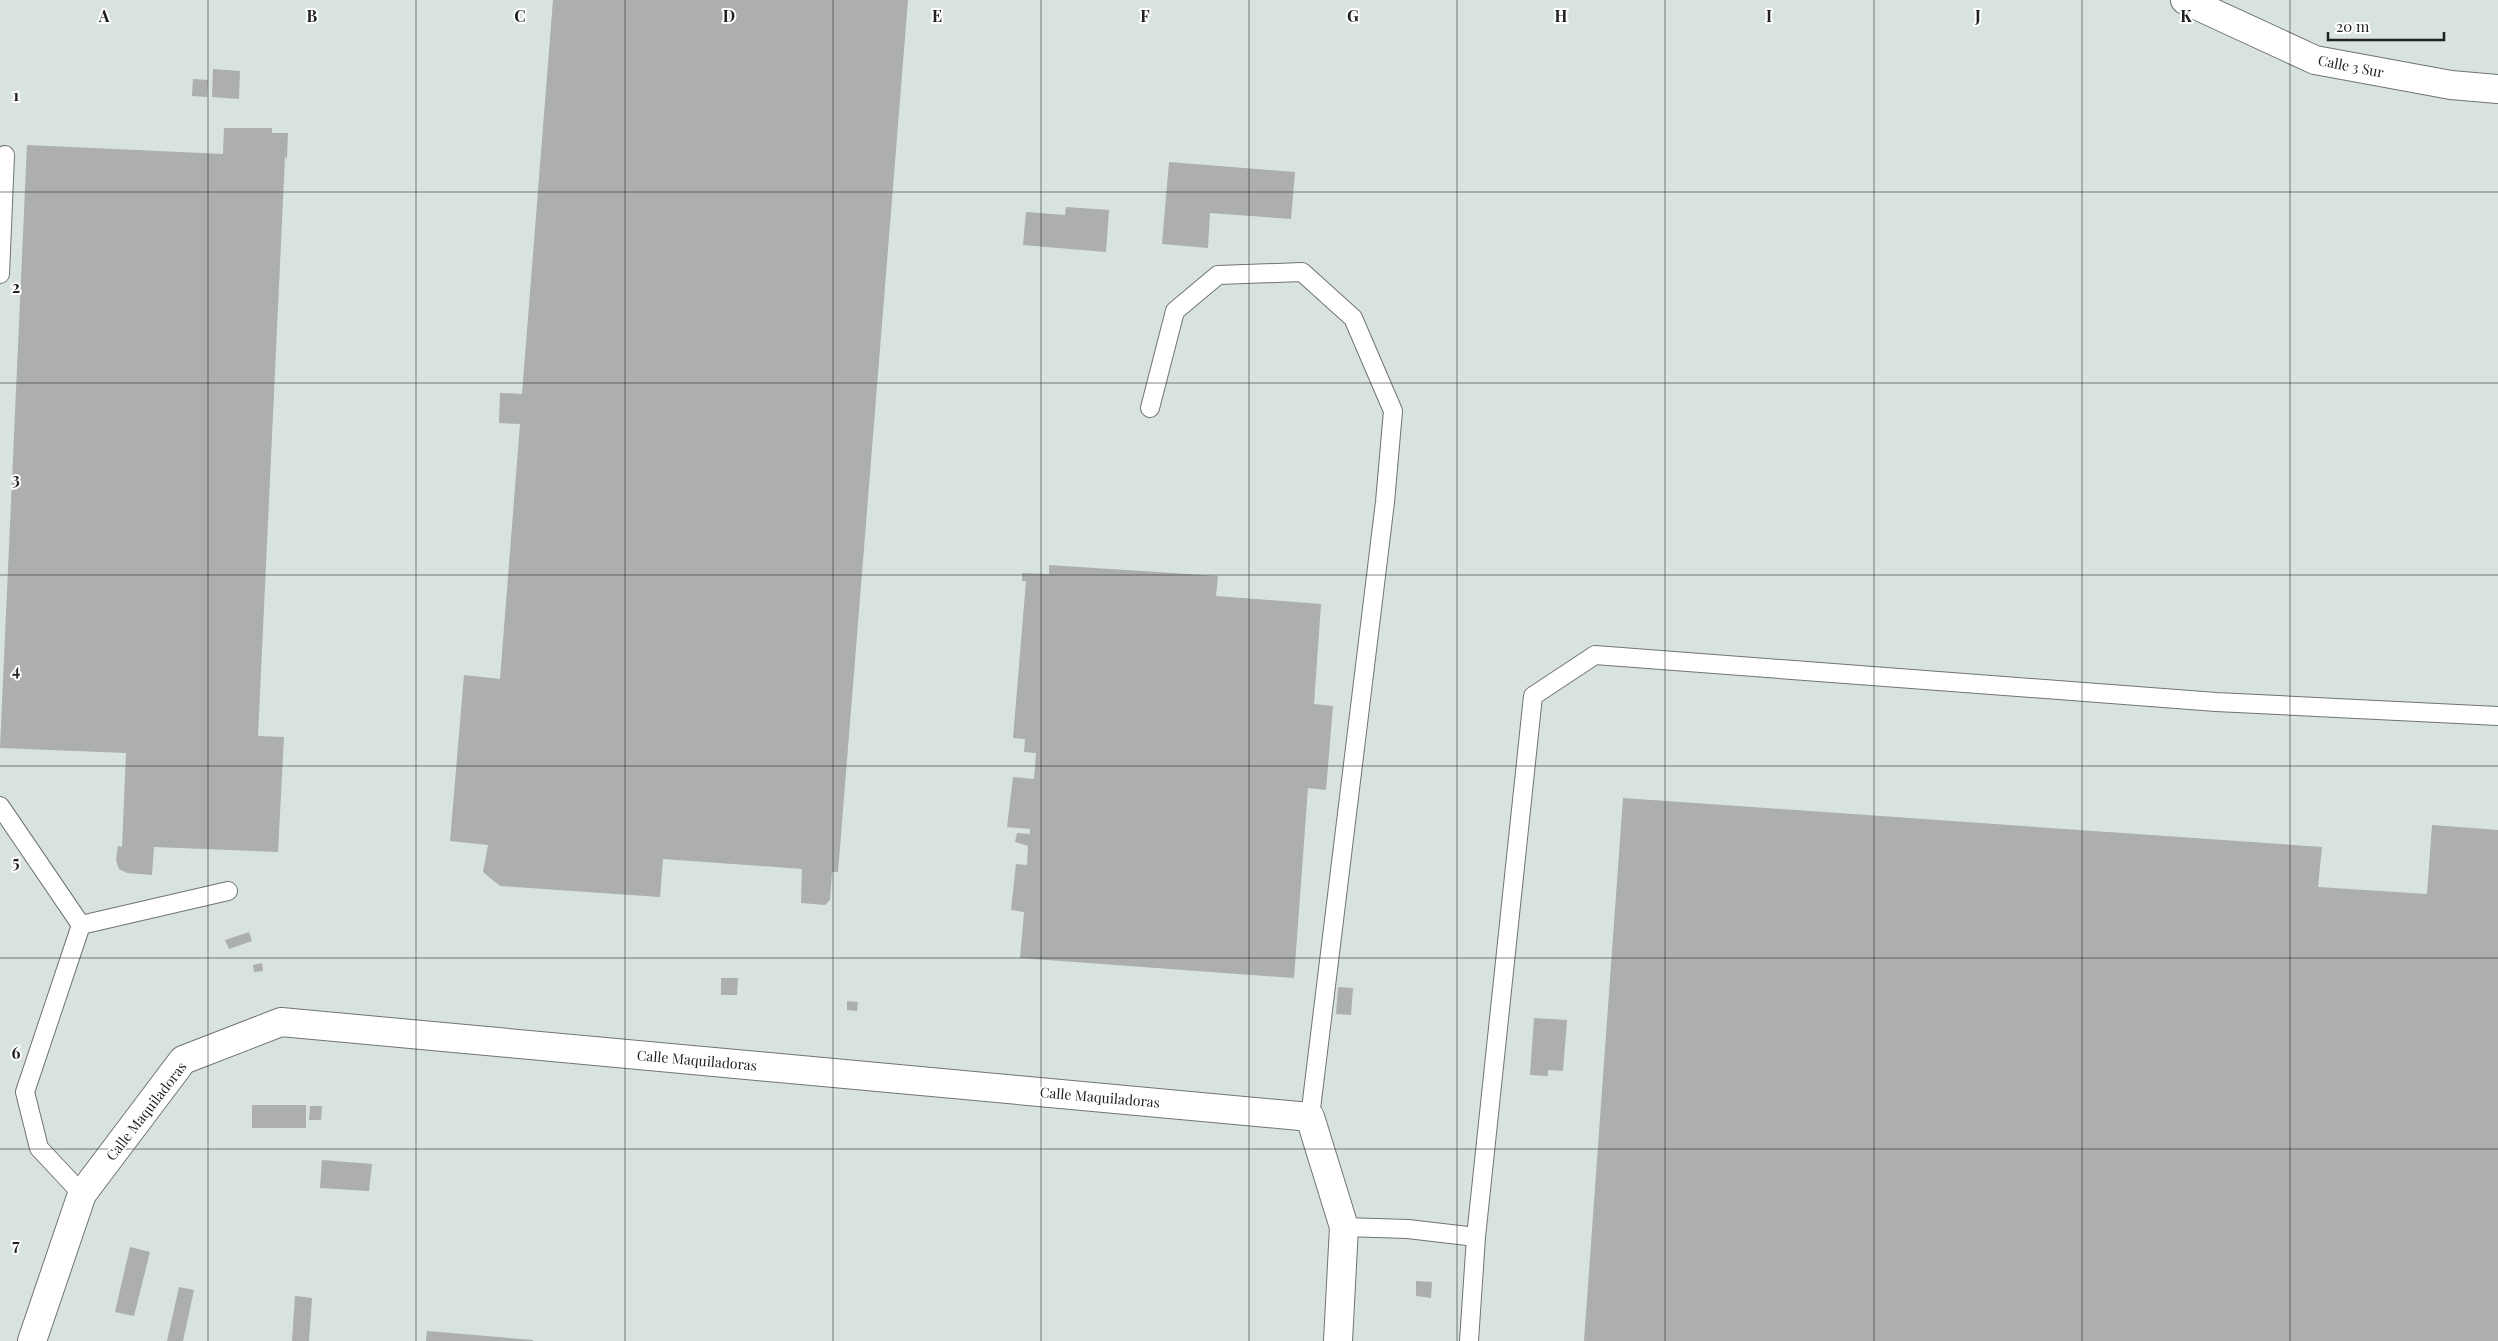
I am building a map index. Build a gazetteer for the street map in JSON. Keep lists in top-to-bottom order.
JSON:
{
  "streets": {
    "street": ["Calle 3 Sur", "Calle Maquiladoras"]
  },
  "scale_bar": "20 m",
  "grid": {
    "columns": [
      "A",
      "B",
      "C",
      "D",
      "E",
      "F",
      "G",
      "H",
      "I",
      "J",
      "K"
    ],
    "rows": [
      "1",
      "2",
      "3",
      "4",
      "5",
      "6",
      "7"
    ]
  }
}
